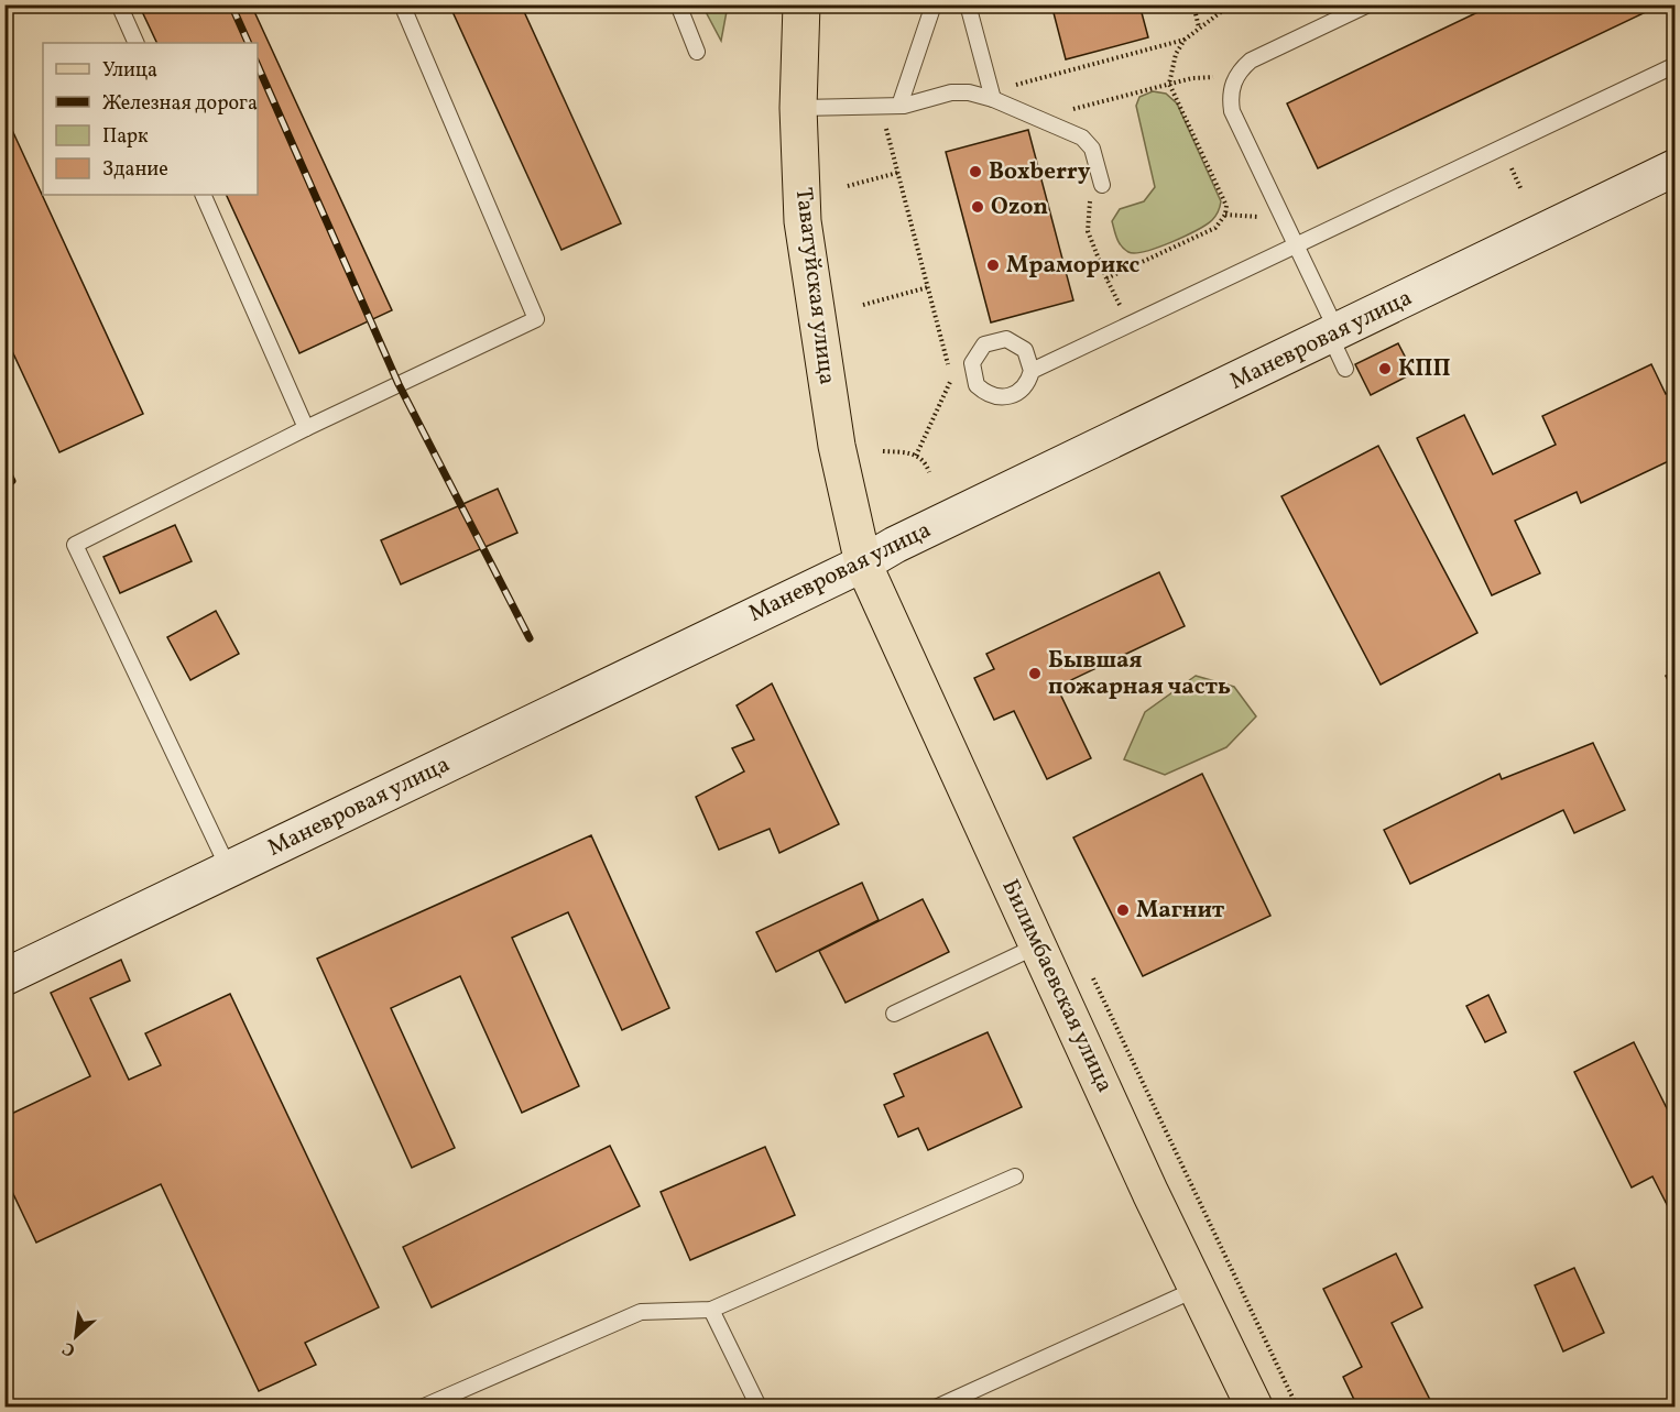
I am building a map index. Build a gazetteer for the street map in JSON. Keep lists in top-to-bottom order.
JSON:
{
  "streets": {
    "main road": ["Таватуйская улица", "Маневровая улица", "Билимбаевская улица"]
  },
  "crossings": [
    ["Таватуйская улица", "Маневровая улица"],
    ["Таватуйская улица", "Билимбаевская улица"],
    ["Маневровая улица", "Билимбаевская улица"]
  ],
  "places": [
    "Boxberry",
    "Ozon",
    "Мраморикс",
    "КПП",
    "Бывшая пожарная часть",
    "Магнит"
  ],
  "legend": [
    "Улица",
    "Железная дорога",
    "Парк",
    "Здание"
  ],
  "north": "bottom left"
}
